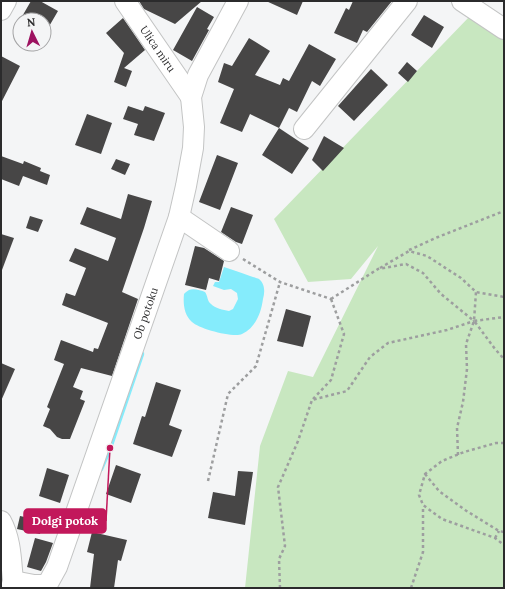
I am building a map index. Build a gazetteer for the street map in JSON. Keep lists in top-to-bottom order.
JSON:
{
  "streets": {
    "street": ["Ulica miru", "Ob potoku"]
  },
  "crossings": [
    ["Ulica miru", "Ob potoku"]
  ],
  "places": ["Dolgi potok"],
  "north": "top"
}
